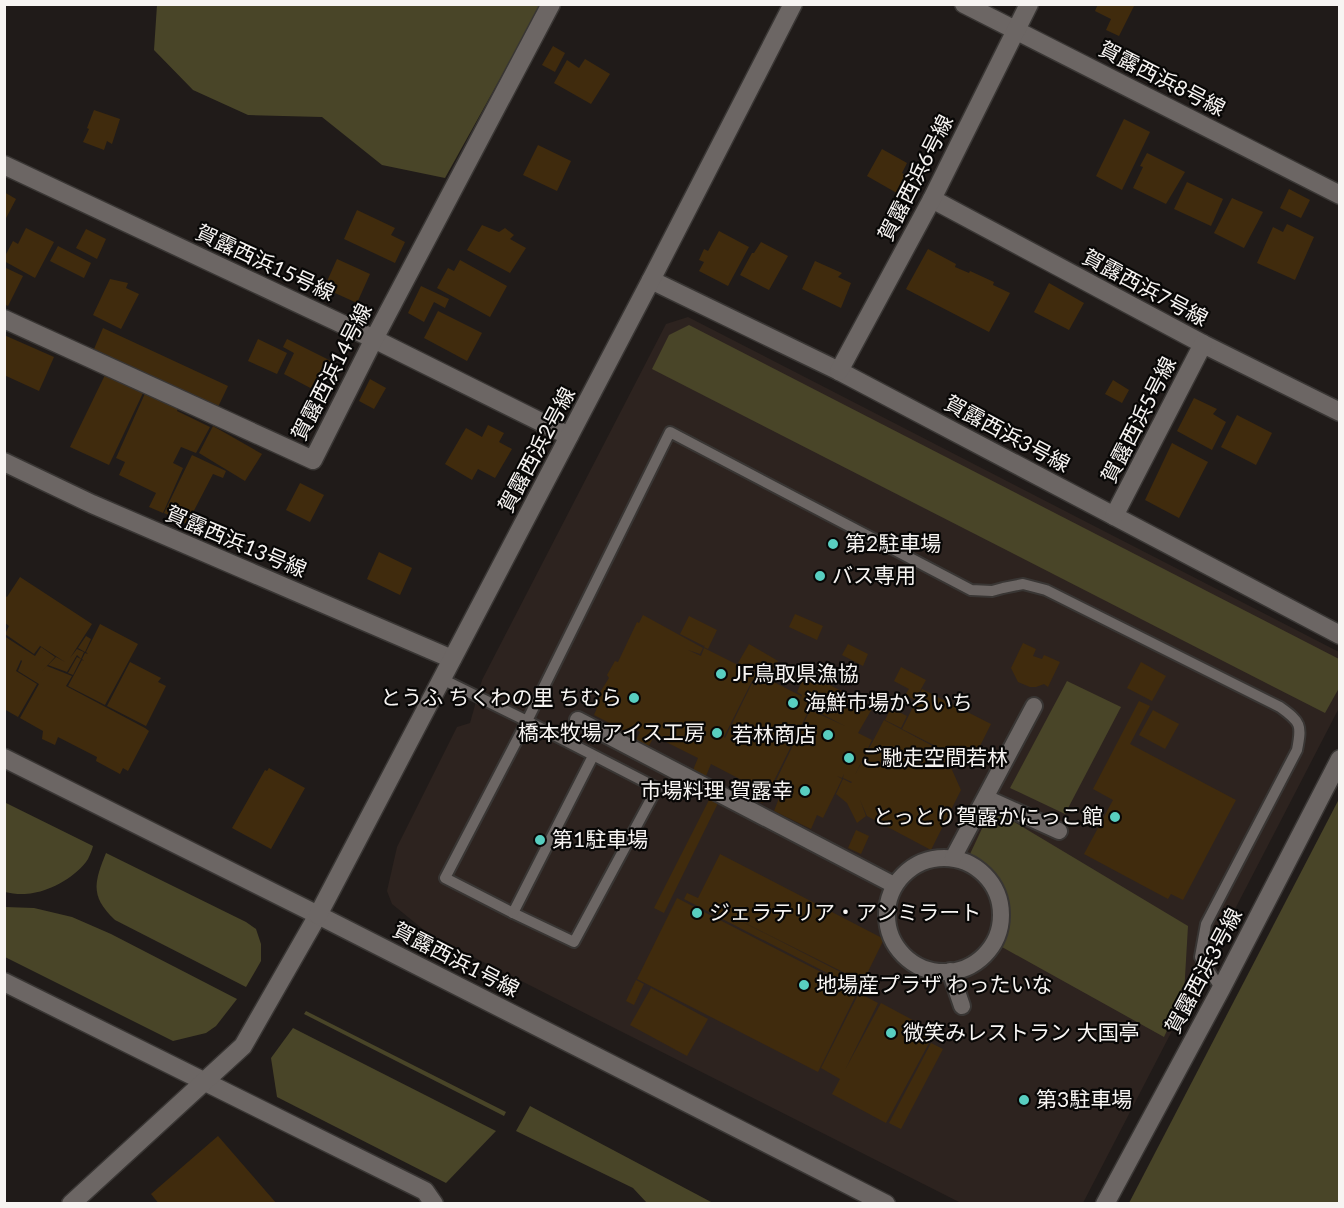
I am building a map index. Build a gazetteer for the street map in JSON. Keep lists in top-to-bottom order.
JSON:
{
  "streets": {
    "street": [
      "賀露西浜8号線",
      "賀露西浜6号線",
      "賀露西浜15号線",
      "賀露西浜7号線",
      "賀露西浜14号線",
      "賀露西浜5号線",
      "賀露西浜3号線",
      "賀露西浜2号線",
      "賀露西浜13号線",
      "賀露西浜1号線"
    ]
  },
  "crossings": [
    ["賀露西浜8号線", "賀露西浜6号線"],
    ["賀露西浜6号線", "賀露西浜7号線"],
    ["賀露西浜6号線", "賀露西浜3号線"],
    ["賀露西浜15号線", "賀露西浜14号線"],
    ["賀露西浜15号線", "賀露西浜2号線"],
    ["賀露西浜7号線", "賀露西浜5号線"],
    ["賀露西浜5号線", "賀露西浜3号線"],
    ["賀露西浜3号線", "賀露西浜2号線"],
    ["賀露西浜2号線", "賀露西浜13号線"],
    ["賀露西浜2号線", "賀露西浜1号線"]
  ],
  "places": [
    "第2駐車場",
    "バス専用",
    "JF鳥取県漁協",
    "とうふ ちくわの里 ちむら",
    "海鮮市場かろいち",
    "橋本牧場アイス工房",
    "若林商店",
    "ご馳走空間若林",
    "市場料理 賀露幸",
    "とっとり賀露かにっこ館",
    "第1駐車場",
    "ジェラテリア・アンミラート",
    "地場産プラザ わったいな",
    "微笑みレストラン 大国亭",
    "第3駐車場"
  ]
}
